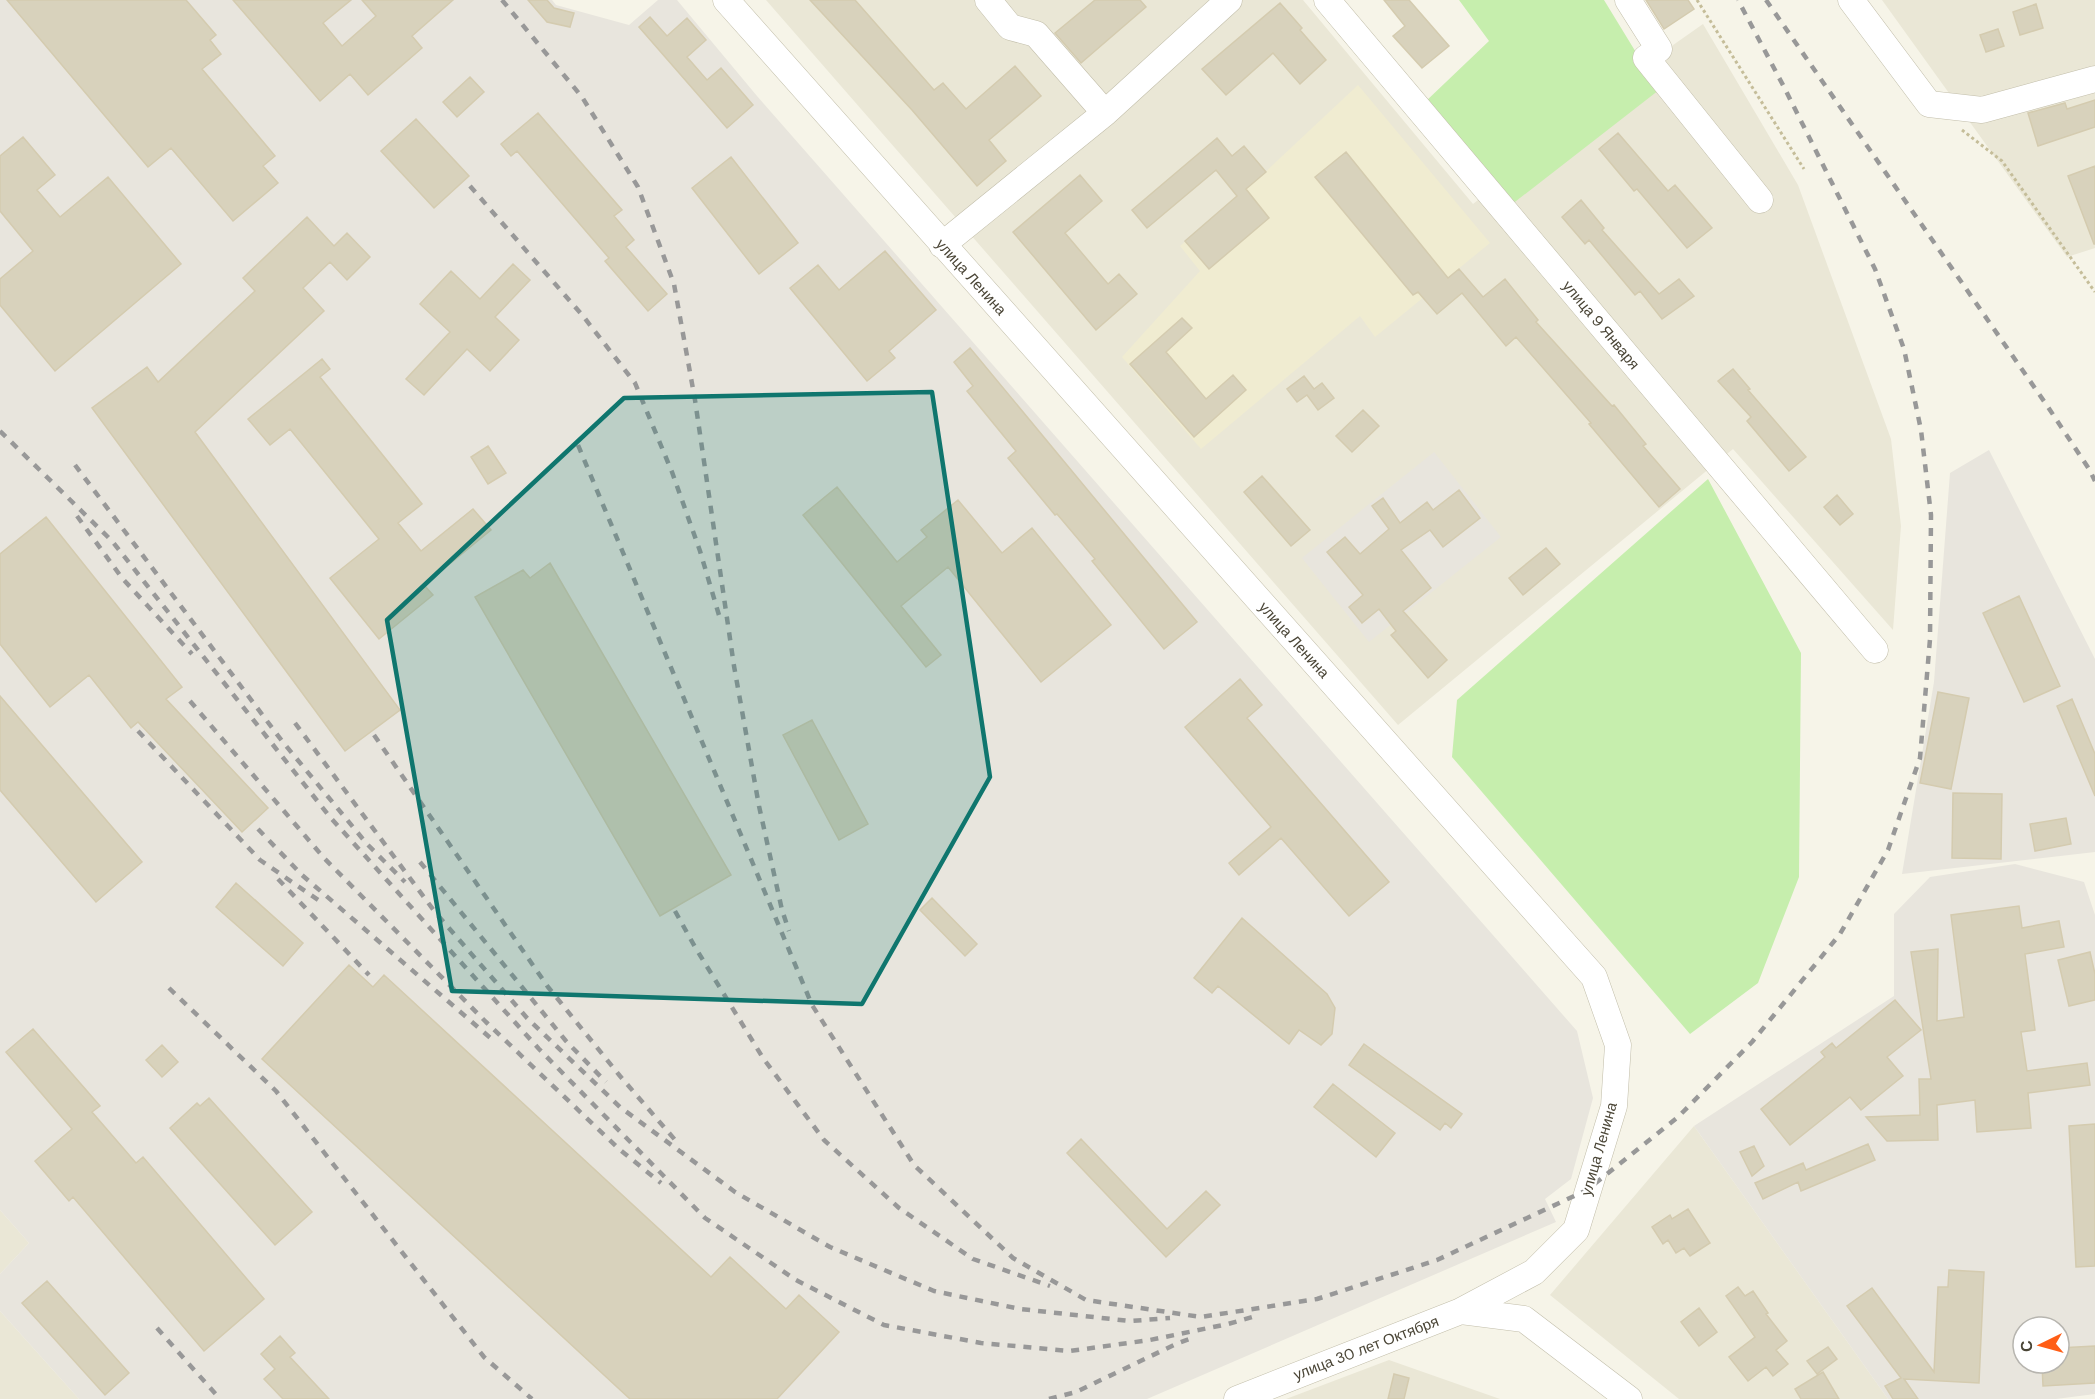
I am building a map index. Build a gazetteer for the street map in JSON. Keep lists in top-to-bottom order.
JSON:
{
  "streets": {
    "street": ["улица Ленина", "улица 9 Января", "улица 30 лет Октября"]
  },
  "crossings": [
    ["улица Ленина", "улица 30 лет Октября"]
  ],
  "north": "left"
}
